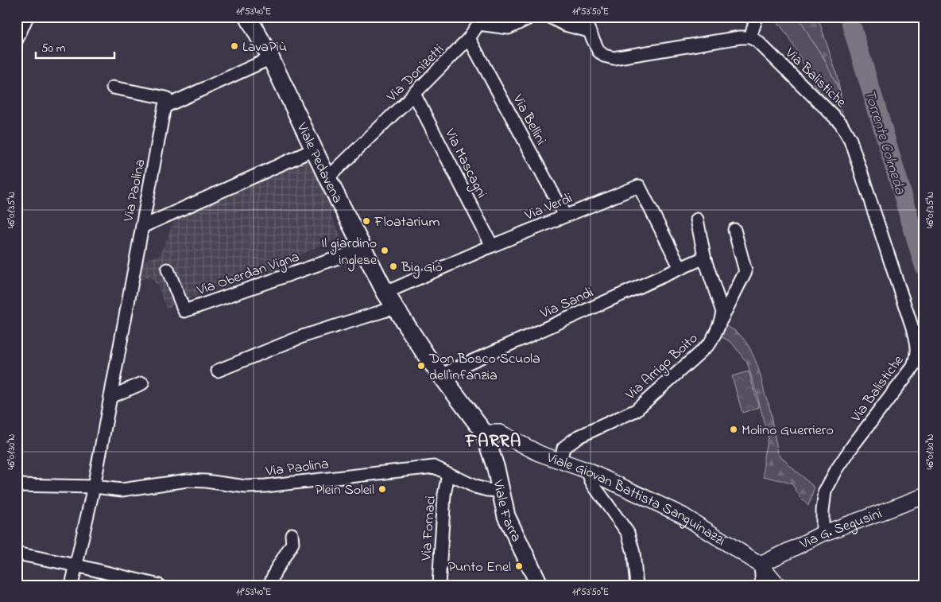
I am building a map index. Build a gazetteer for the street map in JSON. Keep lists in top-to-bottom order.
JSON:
{
  "streets": {
    "main road": ["Viale Pedavena", "Viale Farra"],
    "street": [
      "Via Donizetti",
      "Via Balistiche",
      "Via Bellini",
      "Via Mascagni",
      "Via Paolina",
      "Via Verdi",
      "Via Oberdan Vigna",
      "Via Sandi",
      "Via Arrigo Boito",
      "Viale Giovan Battista Sanguinazzi",
      "Via Fornaci",
      "Via G. Segusini"
    ]
  },
  "crossings": [
    ["Via Donizetti", "Via Bellini"],
    ["Via Donizetti", "Viale Pedavena"],
    ["Via Donizetti", "Via Mascagni"],
    ["Via Balistiche", "Via G. Segusini"],
    ["Via Bellini", "Via Verdi"],
    ["Viale Pedavena", "Via Verdi"],
    ["Viale Pedavena", "Via Oberdan Vigna"],
    ["Viale Pedavena", "Via Sandi"],
    ["Viale Pedavena", "Viale Giovan Battista Sanguinazzi"],
    ["Viale Pedavena", "Viale Farra"],
    ["Via Mascagni", "Via Verdi"],
    ["Via Paolina", "Viale Farra"],
    ["Via Paolina", "Via Fornaci"],
    ["Via Verdi", "Via Sandi"],
    ["Via Sandi", "Via Arrigo Boito"],
    ["Via Arrigo Boito", "Viale Giovan Battista Sanguinazzi"],
    ["Viale Giovan Battista Sanguinazzi", "Viale Farra"],
    ["Viale Giovan Battista Sanguinazzi", "Via G. Segusini"]
  ],
  "districts": ["FARRA"],
  "water": ["Torrente Colmeda"],
  "places": [
    "LavaPiù",
    "Floatarium",
    "Il giardino inglese",
    "Big Giò",
    "Don Bosco Scuola dell'infanzia",
    "Molino Guerriero",
    "Plein Soleil",
    "Punto Enel"
  ],
  "scale_bar": "50 m",
  "coordinates": [
    "11°53'40\"E",
    "11°53'50\"E",
    "46°01'35\"N",
    "46°01'30\"N"
  ]
}
